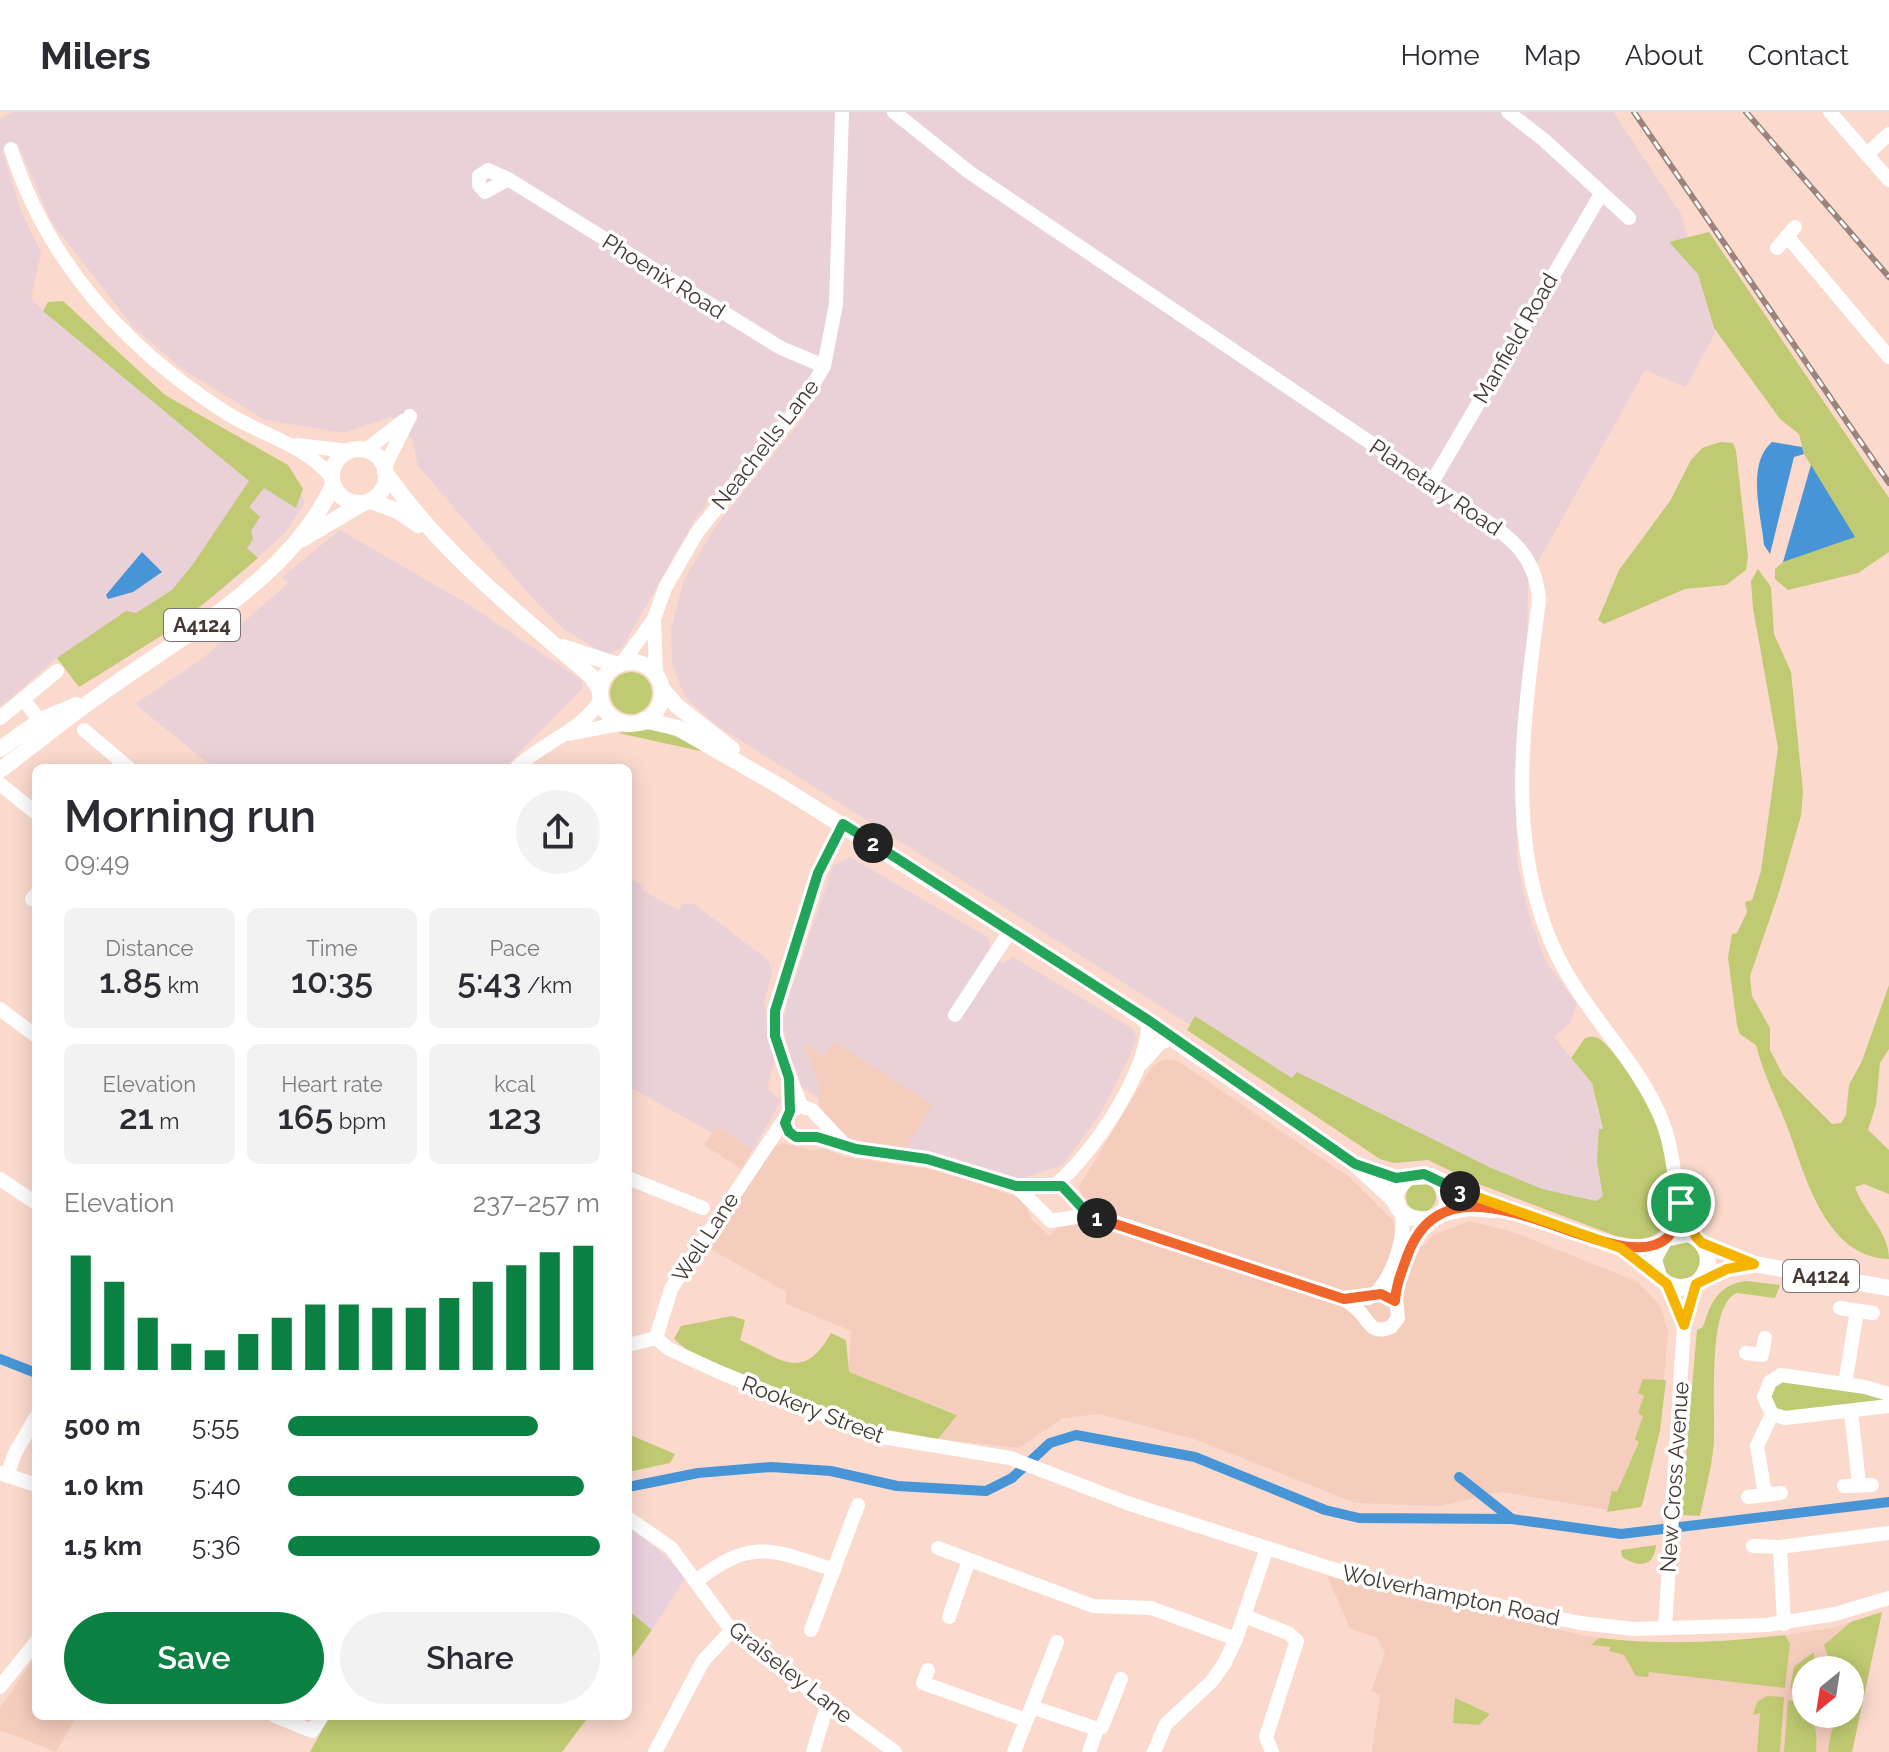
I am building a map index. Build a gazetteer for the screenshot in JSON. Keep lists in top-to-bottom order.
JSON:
{
  "streets": {
    "main road": ["A4124"],
    "street": [
      "Phoenix Road",
      "Manfield Road",
      "Neachells Lane",
      "Planetary Road",
      "Well Lane",
      "Rookery Street",
      "New Cross Avenue",
      "Wolverhampton Road",
      "Graiseley Lane"
    ]
  },
  "crossings": [
    ["Phoenix Road", "Neachells Lane"],
    ["Manfield Road", "Planetary Road"],
    ["Planetary Road", "A4124"],
    ["Planetary Road", "New Cross Avenue"],
    ["A4124", "New Cross Avenue"],
    ["Well Lane", "Rookery Street"],
    ["Rookery Street", "Wolverhampton Road"],
    ["New Cross Avenue", "Wolverhampton Road"]
  ],
  "north": "bottom left",
  "page": {
    "header": "Milers",
    "nav": [
      "Home",
      "Map",
      "About",
      "Contact"
    ],
    "heading": ["Morning run", "09:49"],
    "pins": ["2", "3", "1"],
    "stats": [
      ["Distance", "1.85 km"],
      ["Time", "10:35"],
      ["Pace", "5:43 /km"],
      ["Elevation", "21 m"],
      ["Heart rate", "165 bpm"],
      ["kcal", "123"]
    ],
    "chart": ["Elevation", "237–257 m"],
    "list": [
      {
        "name": "500 m",
        "note": "5:55"
      },
      {
        "name": "1.0 km",
        "note": "5:40"
      },
      {
        "name": "1.5 km",
        "note": "5:36"
      }
    ],
    "buttons": ["Save", "Share"]
  }
}
